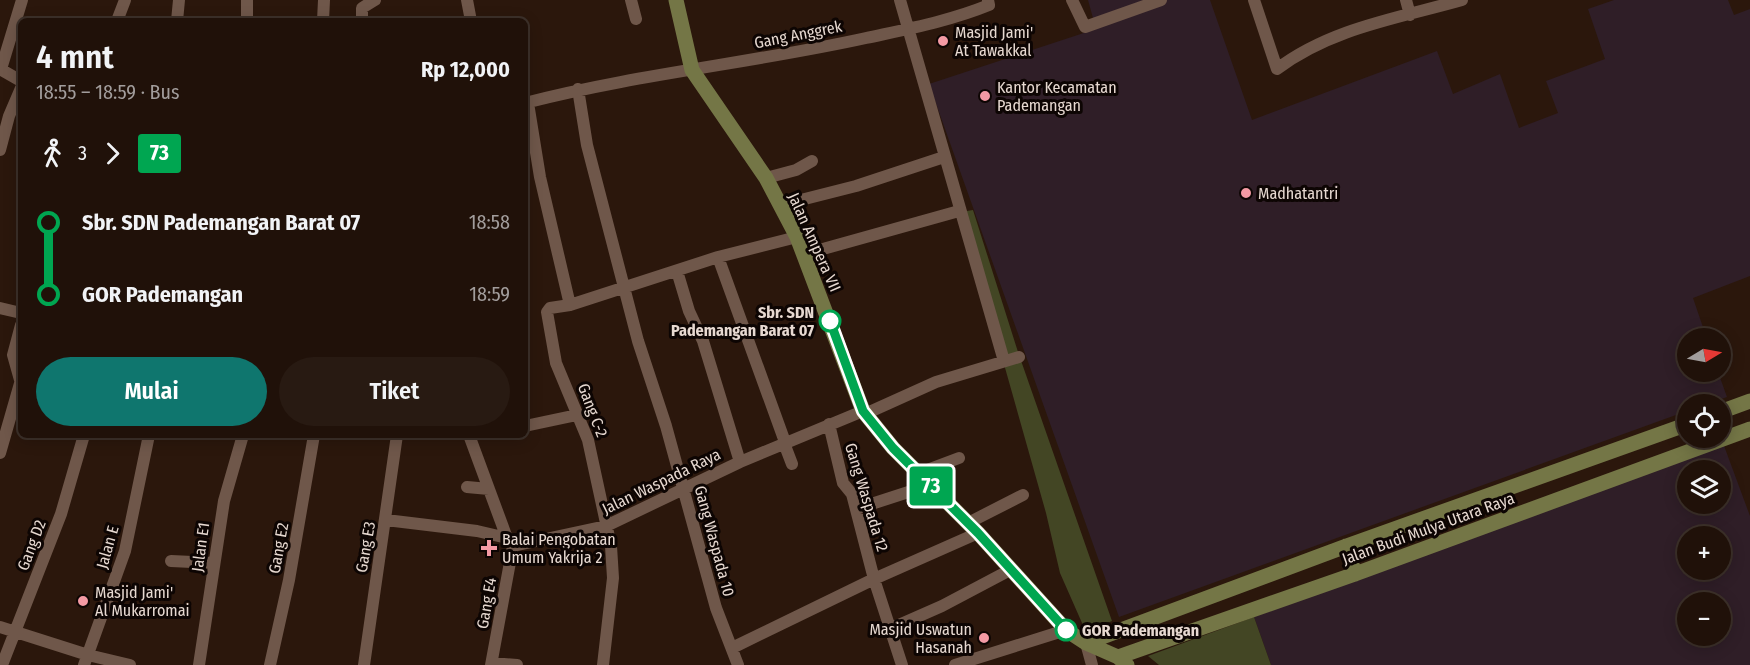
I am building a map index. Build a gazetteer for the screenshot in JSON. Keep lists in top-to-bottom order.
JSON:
{
  "streets": {
    "street": [
      "Gang Anggrek",
      "Jalan Ampera VII",
      "Gang C-2",
      "Jalan Waspada Raya",
      "Gang Waspada 12",
      "Jalan Budi Mulya Utara Raya",
      "Gang Waspada 10",
      "Gang D2",
      "Jalan E",
      "Jalan E1",
      "Gang E3",
      "Gang E2",
      "Gang E4"
    ]
  },
  "crossings": [
    ["Gang Anggrek", "Jalan Ampera VII"],
    ["Gang Anggrek", "Gang Waspada 10"],
    ["Jalan Ampera VII", "Jalan Waspada Raya"],
    ["Jalan Ampera VII", "Gang Waspada 12"],
    ["Jalan Ampera VII", "Jalan Budi Mulya Utara Raya"],
    ["Gang C-2", "Jalan Waspada Raya"],
    ["Jalan Waspada Raya", "Gang Waspada 12"],
    ["Jalan Waspada Raya", "Gang Waspada 10"],
    ["Jalan Waspada Raya", "Gang E4"],
    ["Gang Waspada 12", "Gang Waspada 10"]
  ],
  "places": {
    "other": [
      "Masjid Jami' At Tawakkal",
      "Kantor Kecamatan Pademangan",
      "Madhatantri",
      "Sbr. SDN Pademangan Barat 07",
      "Masjid Jami' Al Mukarromai",
      "GOR Pademangan",
      "Masjid Uswatun Hasanah"
    ],
    "health": ["Balai Pengobatan Umum Yakrija 2"]
  },
  "lines": ["bus line 73"],
  "north": "right",
  "page": {
    "on_map": "73",
    "heading": ["4 mnt", "18:55 – 18:59 · Bus", "Rp 12,000"],
    "legs": ["3", "73"],
    "list": [
      {
        "name": "Sbr. SDN Pademangan Barat 07",
        "value": "18:58"
      },
      {
        "name": "GOR Pademangan",
        "value": "18:59"
      }
    ],
    "map_buttons": ["+", "−"],
    "buttons": ["Mulai", "Tiket"]
  }
}
